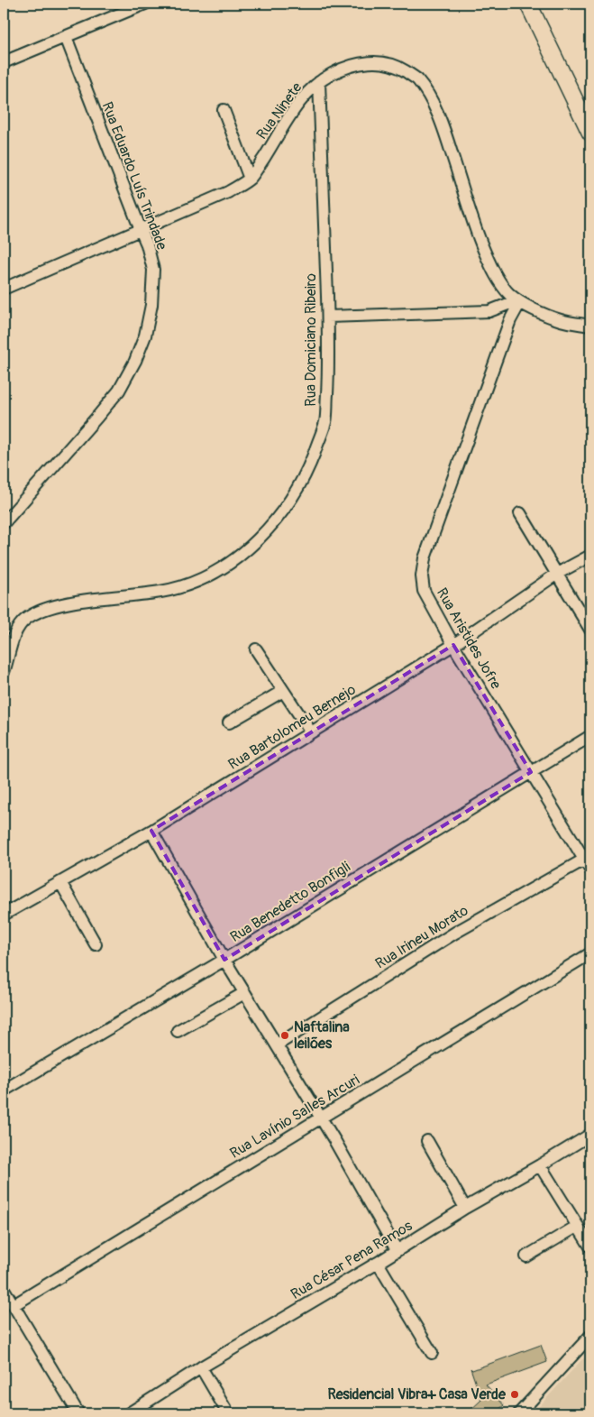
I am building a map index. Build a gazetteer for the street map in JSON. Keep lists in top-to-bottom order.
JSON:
{
  "streets": {
    "street": [
      "Rua Ninete",
      "Rua Eduardo Luís Trindade",
      "Rua Domiciano Ribeiro",
      "Rua Aristides Jofre",
      "Rua Bartolomeu Bernejo",
      "Rua Benedetto Bonfigli",
      "Rua Irineu Morato",
      "Rua Lavínio Salles Arcuri",
      "Rua César Pena Ramos"
    ]
  },
  "crossings": [
    ["Rua Ninete", "Rua Eduardo Luís Trindade"],
    ["Rua Ninete", "Rua Domiciano Ribeiro"],
    ["Rua Ninete", "Rua Aristides Jofre"],
    ["Rua Aristides Jofre", "Rua Bartolomeu Bernejo"],
    ["Rua Aristides Jofre", "Rua Benedetto Bonfigli"],
    ["Rua Aristides Jofre", "Rua Irineu Morato"]
  ],
  "places": ["Naftalina leilões", "Residencial Vibra+ Casa Verde"]
}
